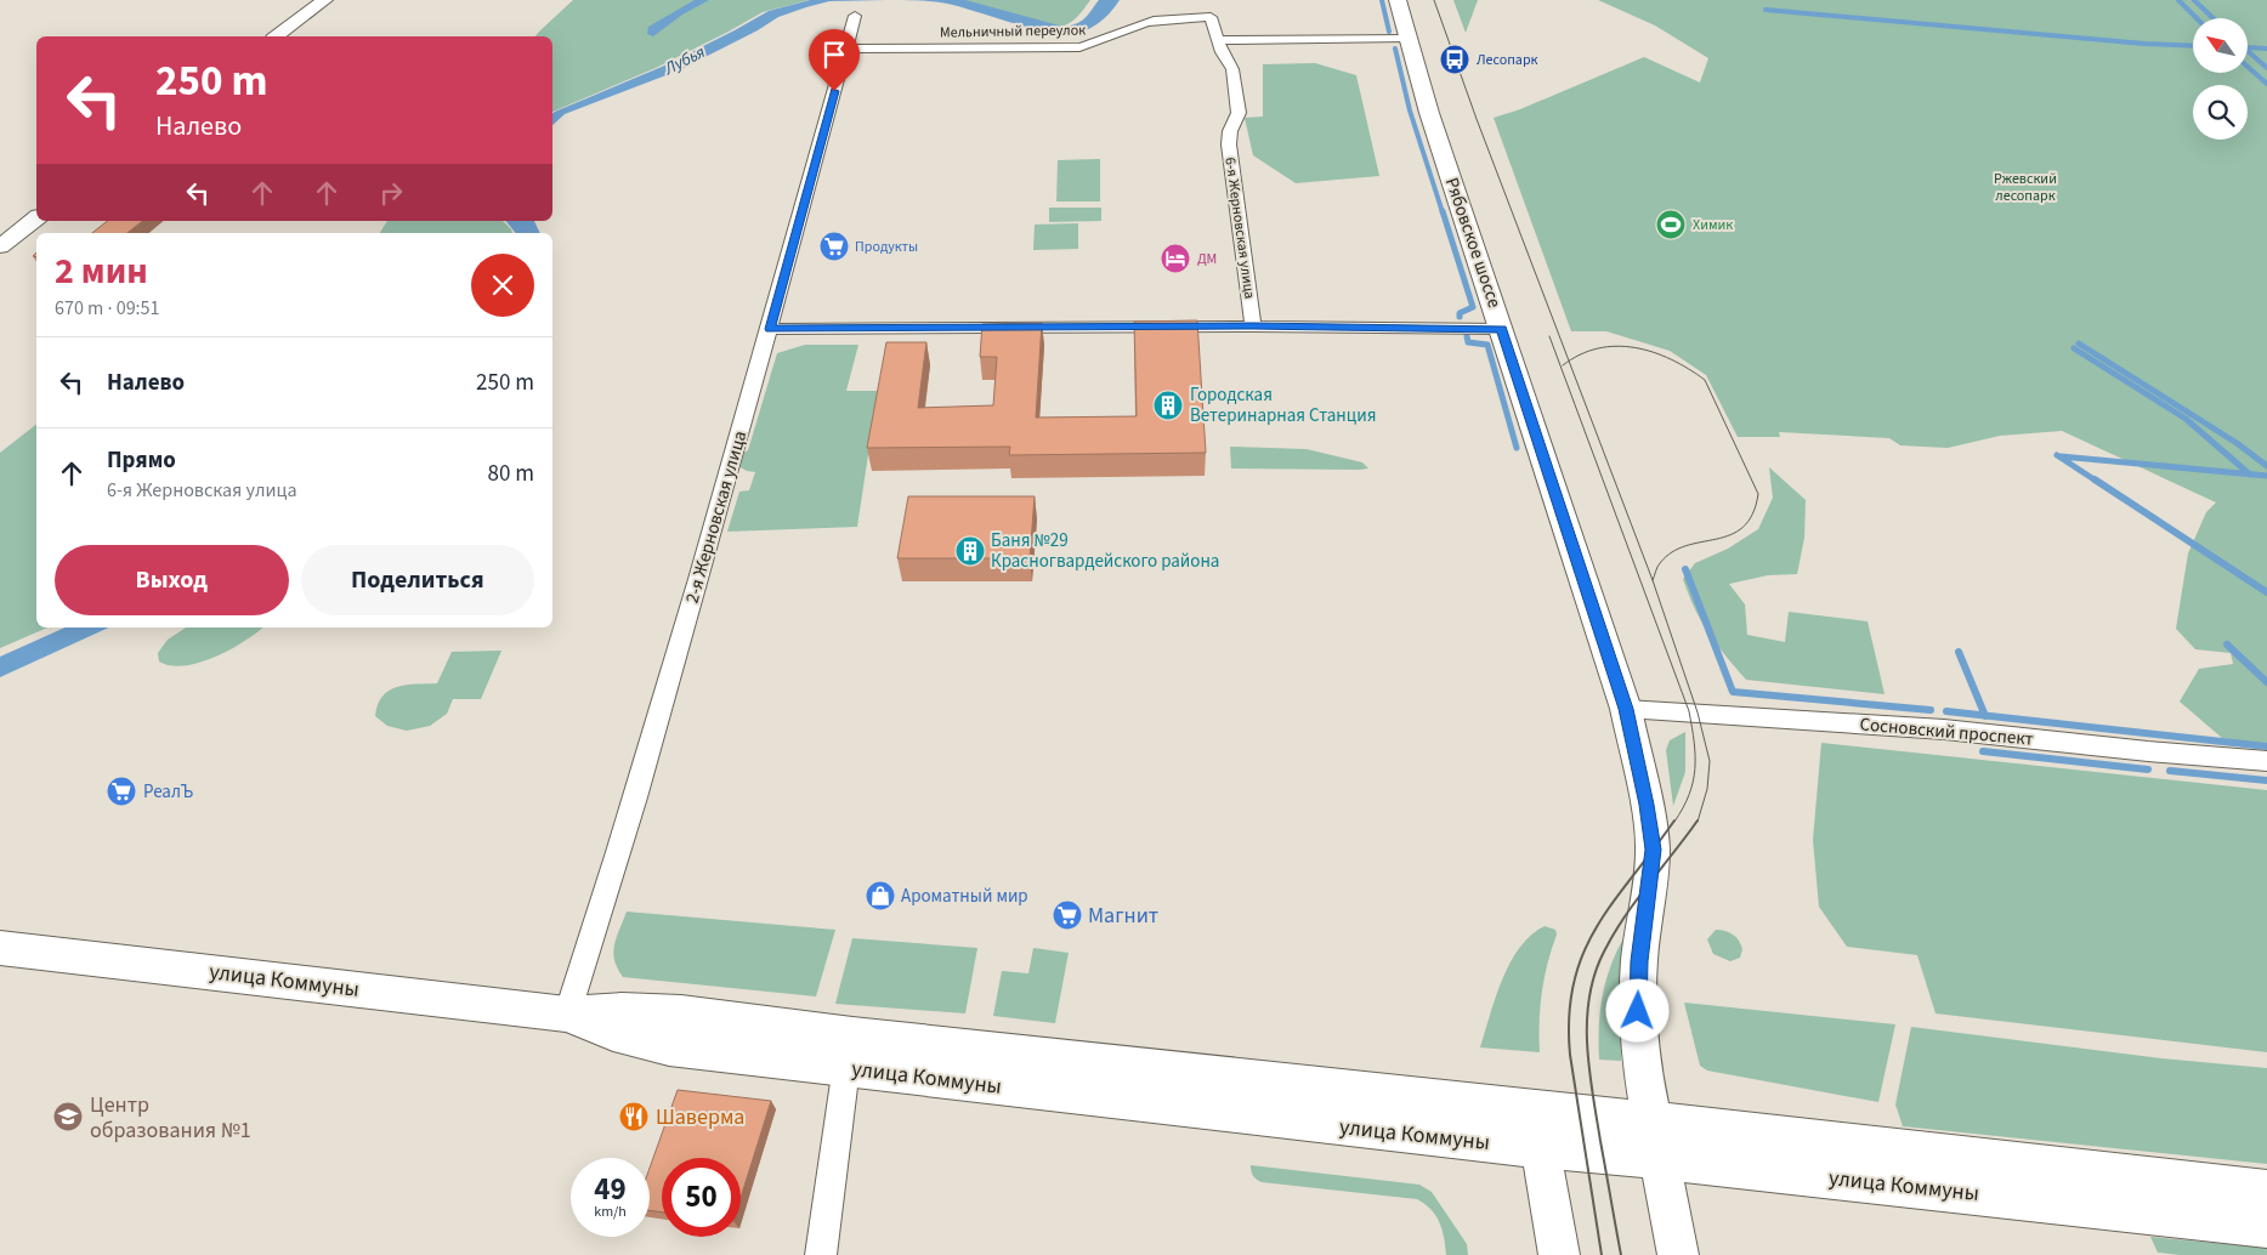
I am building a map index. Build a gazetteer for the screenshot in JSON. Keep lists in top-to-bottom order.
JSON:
{
  "streets": {
    "main road": ["Рябовское шоссе", "улица Коммуны"],
    "street": [
      "Мельничный переулок",
      "6-я Жерновская улица",
      "2-я Жерновская улица",
      "Сосновский проспект"
    ]
  },
  "crossings": [
    ["Мельничный переулок", "6-я Жерновская улица"],
    ["Мельничный переулок", "2-я Жерновская улица"],
    ["6-я Жерновская улица", "2-я Жерновская улица"],
    ["Рябовское шоссе", "Сосновский проспект"],
    ["Рябовское шоссе", "улица Коммуны"],
    ["2-я Жерновская улица", "улица Коммуны"]
  ],
  "water": ["Лубья"],
  "parks": ["Ржевский лесопарк"],
  "places": {
    "bus stop": ["Лесопарк"],
    "sports": ["Химик"],
    "supermarket": ["Продукты", "РеалЪ", "Магнит"],
    "hotel": ["ДМ"],
    "building": ["Городская Ветеринарная Станция", "Баня №29 Красногвардейского района"],
    "shop": ["Ароматный мир"],
    "school or university": ["Центр образования №1"],
    "restaurant": ["Шаверма"]
  },
  "north": "top left",
  "page": {
    "turn": ["250 m", "Налево"],
    "heading": ["2 мин", "670 m · 09:51"],
    "list": [
      {
        "name": "Налево",
        "value": "250 m"
      },
      {
        "name": "Прямо",
        "note": "6-я Жерновская улица",
        "value": "80 m"
      }
    ],
    "buttons": ["Выход", "Поделиться"],
    "speed": "49 km/h",
    "limit": "50"
  }
}
